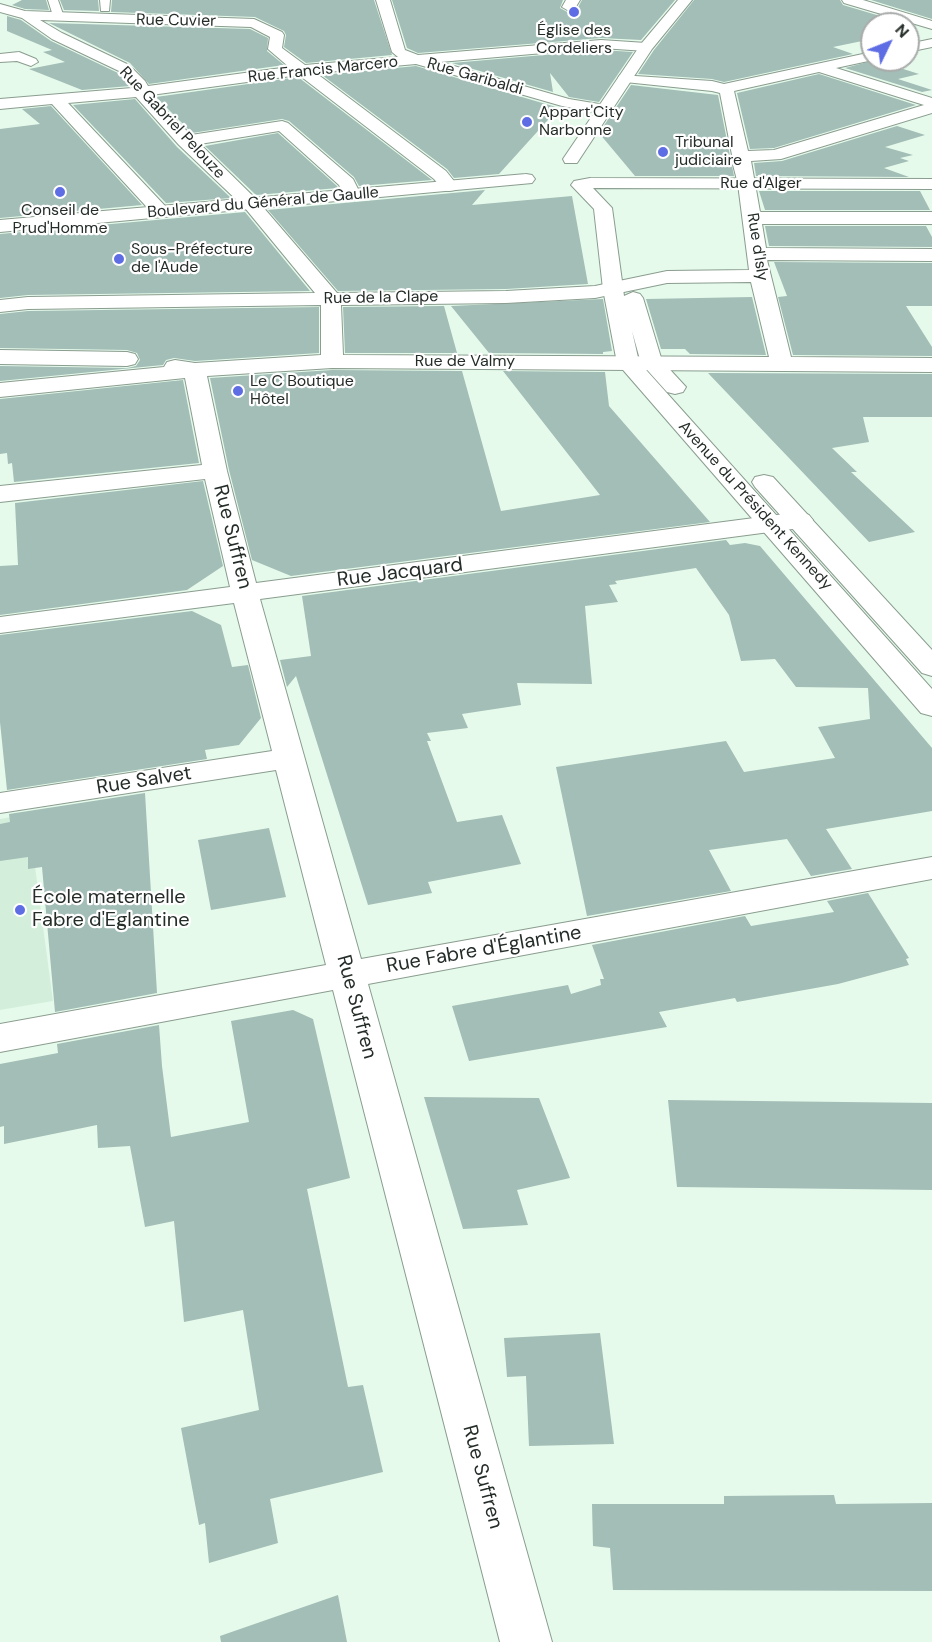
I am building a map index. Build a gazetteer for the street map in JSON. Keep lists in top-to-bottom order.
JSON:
{
  "streets": {
    "street": [
      "Rue Cuvier",
      "Rue Francis Marcero",
      "Rue Garibaldi",
      "Rue Gabriel Pelouze",
      "Rue d'Alger",
      "Boulevard du Général de Gaulle",
      "Rue d'Isly",
      "Rue de la Clape",
      "Rue de Valmy",
      "Avenue du Président Kennedy",
      "Rue Suffren",
      "Rue Jacquard",
      "Rue Salvet",
      "Rue Fabre d'Églantine"
    ]
  },
  "crossings": [
    ["Rue Cuvier", "Rue Francis Marcero"],
    ["Rue Cuvier", "Rue Gabriel Pelouze"],
    ["Rue Francis Marcero", "Rue Garibaldi"],
    ["Rue Francis Marcero", "Rue Gabriel Pelouze"],
    ["Rue Gabriel Pelouze", "Boulevard du Général de Gaulle"],
    ["Rue Gabriel Pelouze", "Rue de la Clape"],
    ["Rue d'Alger", "Rue d'Isly"],
    ["Rue d'Isly", "Rue de la Clape"],
    ["Rue d'Isly", "Rue de Valmy"],
    ["Rue de Valmy", "Avenue du Président Kennedy"],
    ["Rue de Valmy", "Rue Suffren"],
    ["Avenue du Président Kennedy", "Rue Jacquard"],
    ["Rue Suffren", "Rue Jacquard"],
    ["Rue Suffren", "Rue Salvet"],
    ["Rue Suffren", "Rue Fabre d'Églantine"]
  ],
  "places": [
    "Église des Cordeliers",
    "Appart'City Narbonne",
    "Tribunal judiciaire",
    "Conseil de Prud'Homme",
    "Sous-Préfecture de l'Aude",
    "Le C Boutique Hôtel",
    "École maternelle Fabre d'Eglantine"
  ],
  "north": "top right"
}
